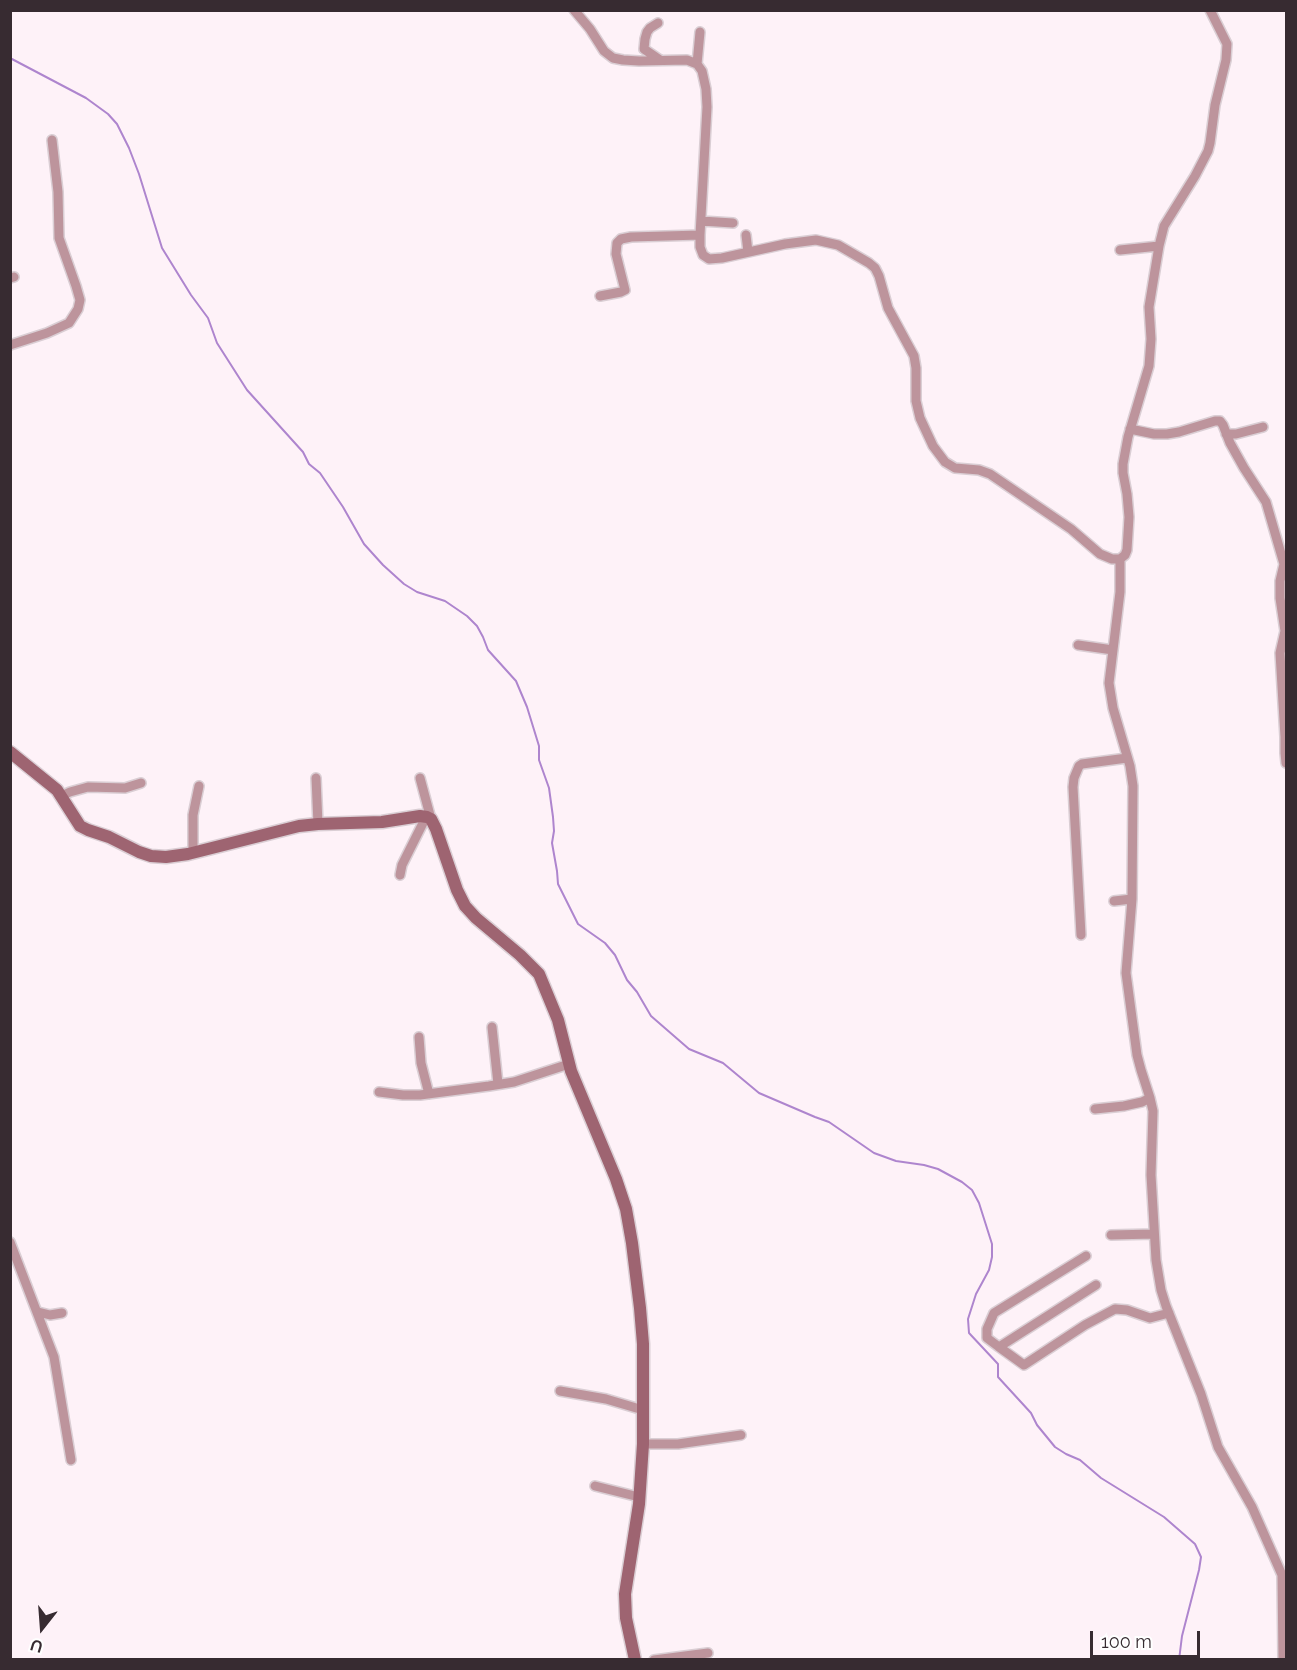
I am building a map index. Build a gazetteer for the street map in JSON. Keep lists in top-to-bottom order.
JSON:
{
  "scale_bar": "100 m",
  "north": "bottom"
}
